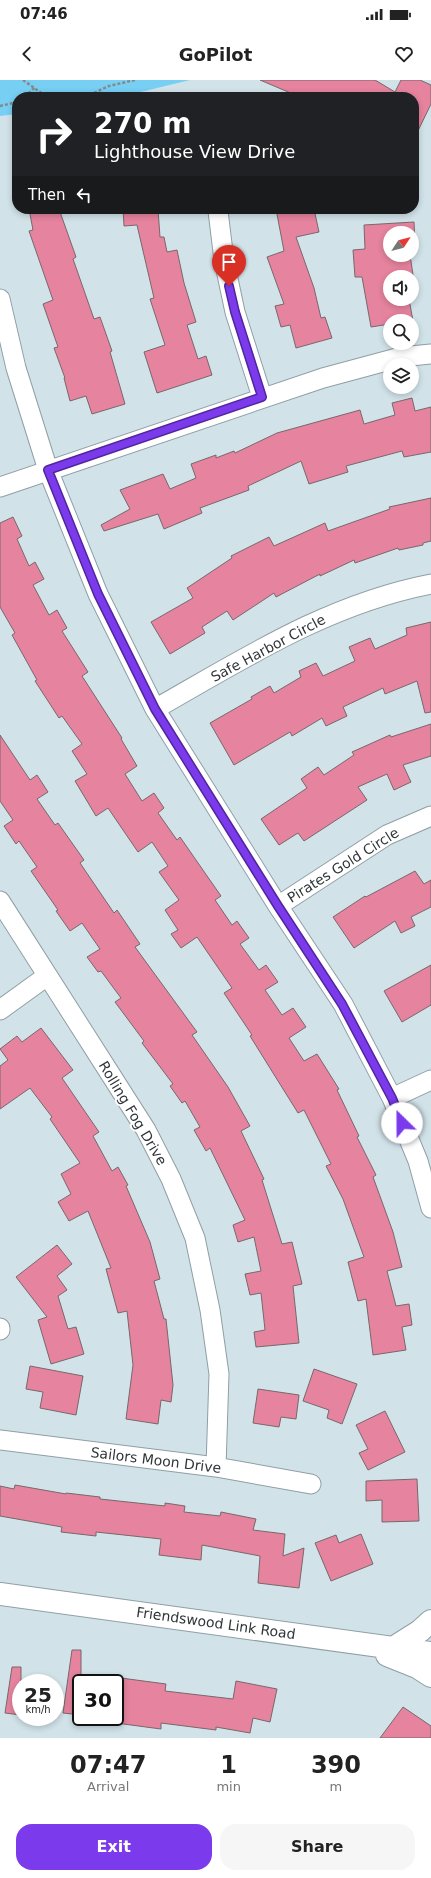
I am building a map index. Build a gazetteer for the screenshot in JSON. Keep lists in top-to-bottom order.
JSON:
{
  "streets": {
    "street": [
      "Safe Harbor Circle",
      "Pirates Gold Circle",
      "Rolling Fog Drive",
      "Sailors Moon Drive",
      "Friendswood Link Road"
    ]
  },
  "crossings": [
    ["Rolling Fog Drive", "Sailors Moon Drive"]
  ],
  "north": "top right",
  "page": {
    "status": "07:46",
    "header": "GoPilot",
    "turn": ["270 m", "Lighthouse View Drive"],
    "then": "Then",
    "speed": "25 km/h",
    "limit": "30",
    "eta": [
      "07:47",
      "Arrival",
      "1",
      "min",
      "390",
      "m"
    ],
    "buttons": ["Exit", "Share"]
  }
}
